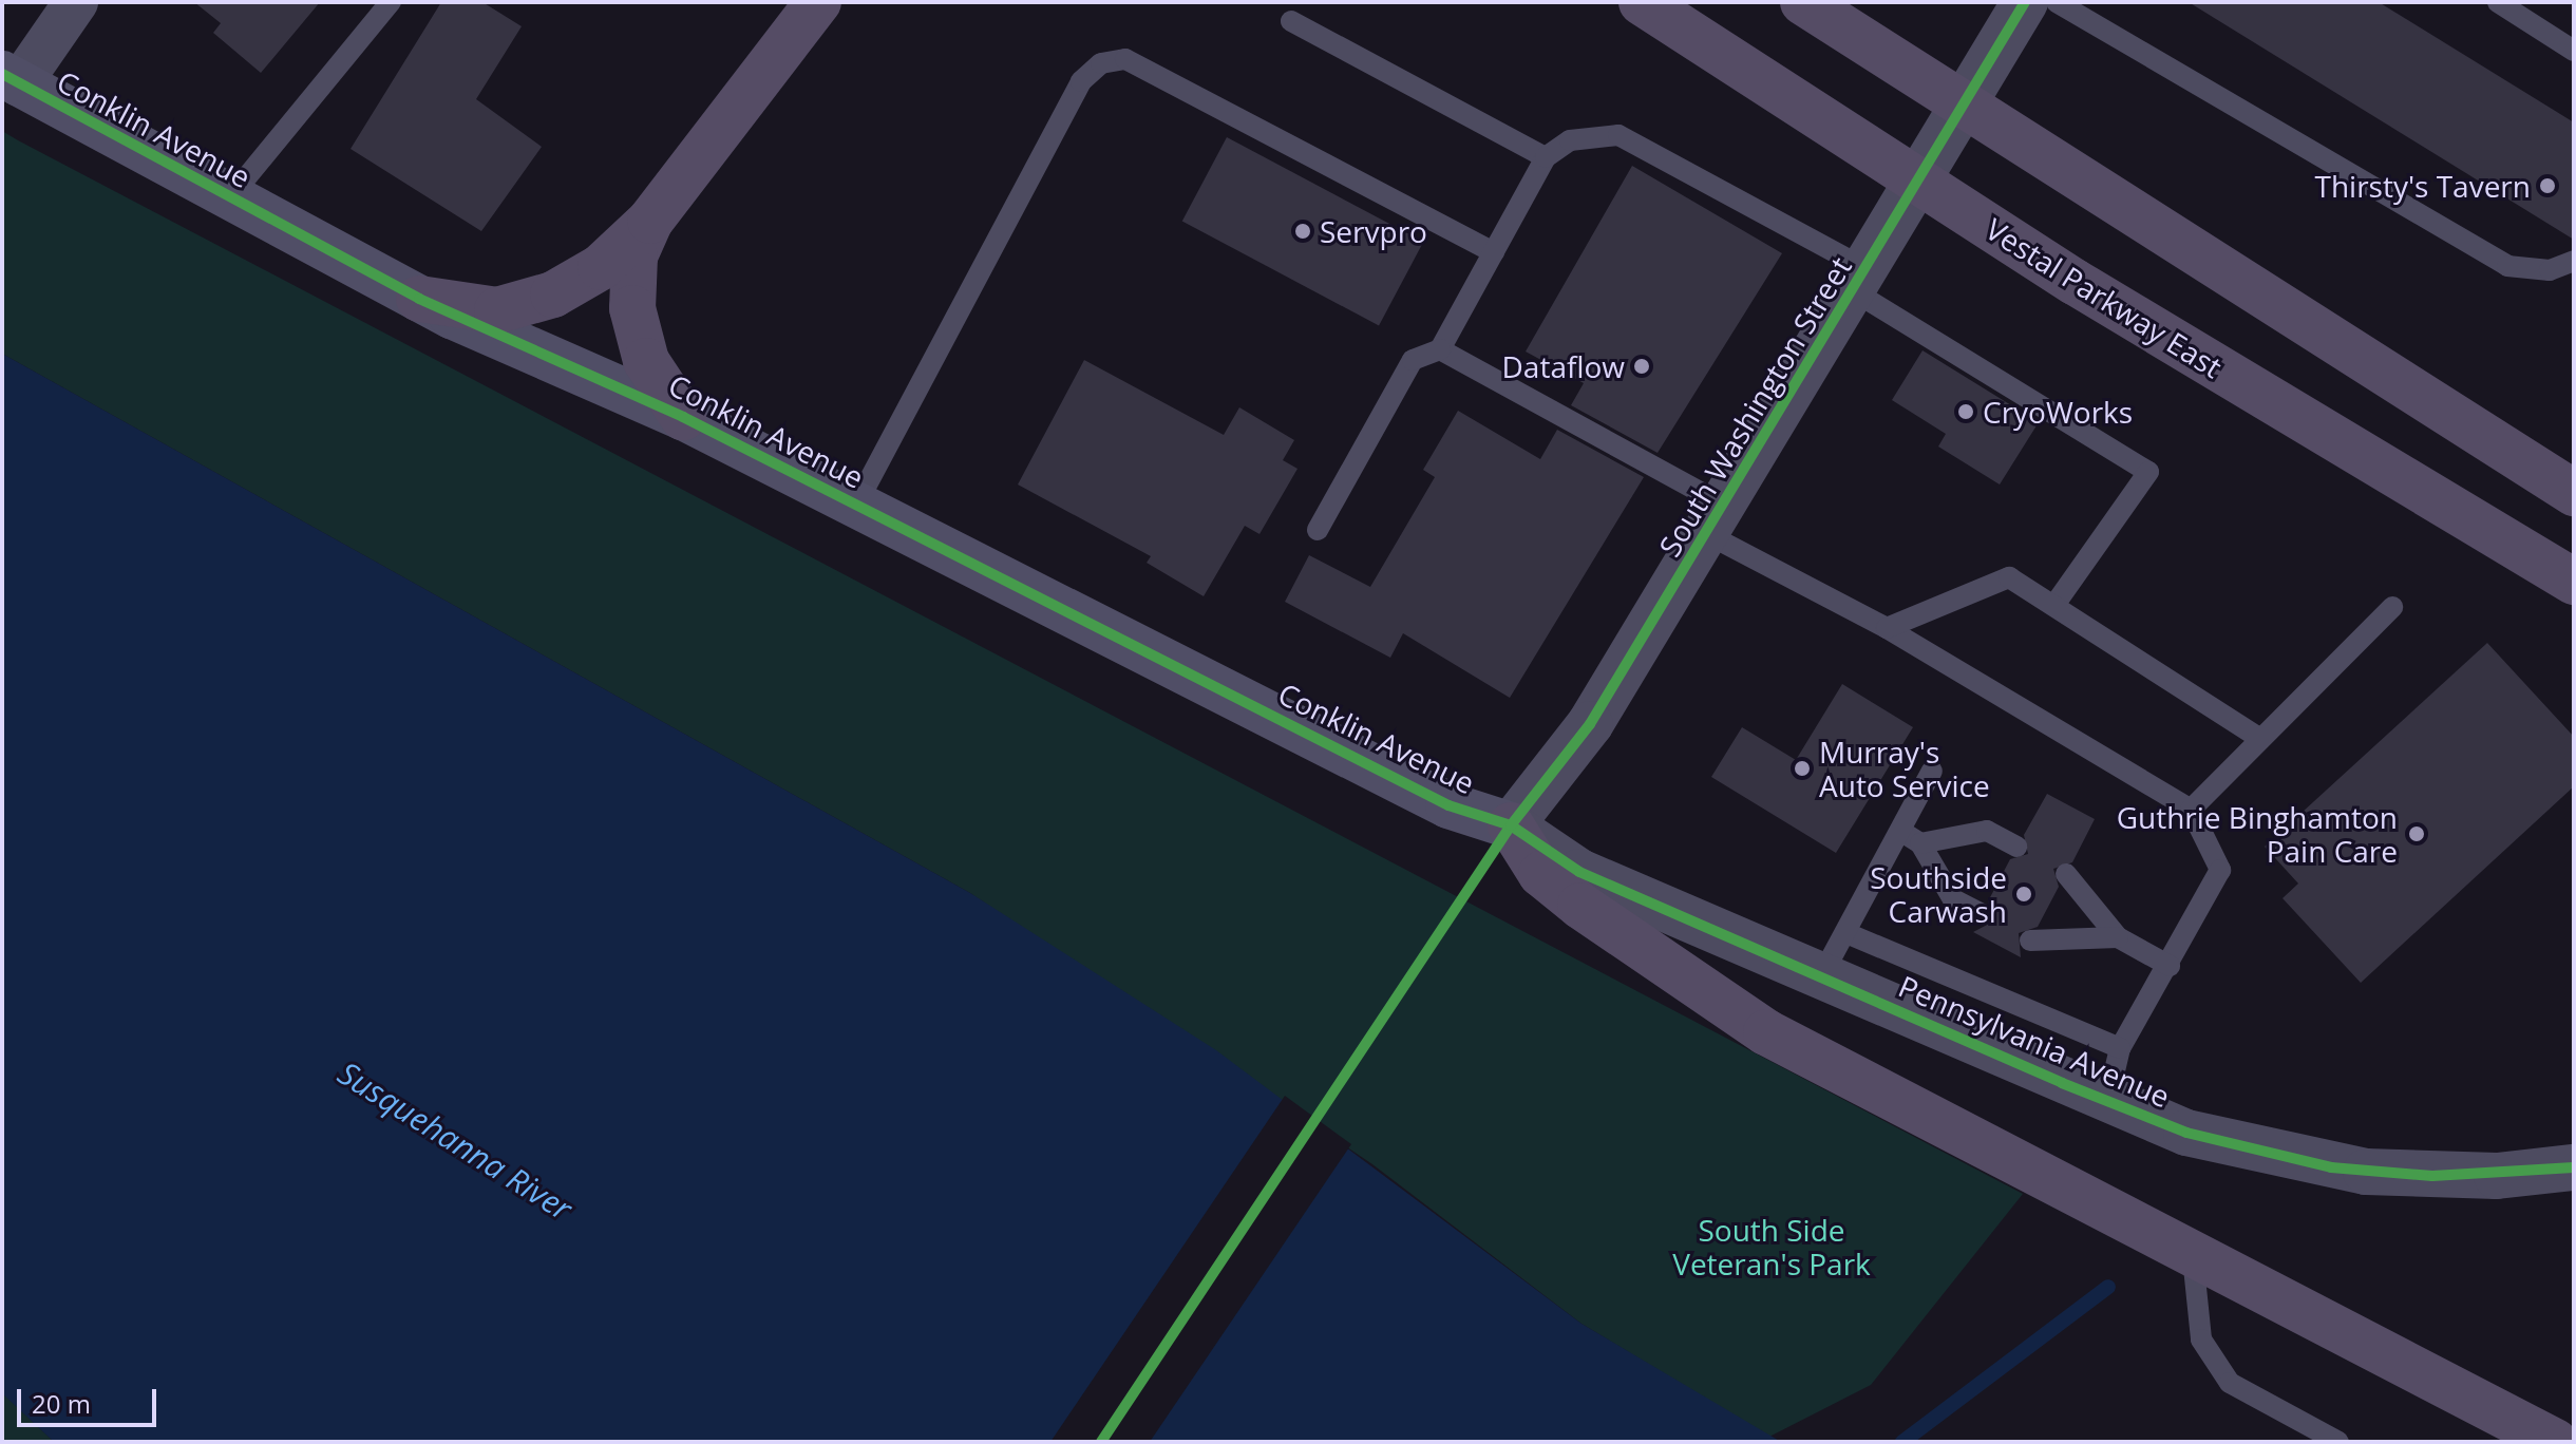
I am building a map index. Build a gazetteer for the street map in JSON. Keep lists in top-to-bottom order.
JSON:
{
  "streets": {
    "main road": ["Conklin Avenue", "Vestal Parkway East"],
    "street": ["South Washington Street", "Pennsylvania Avenue"]
  },
  "crossings": [
    ["Conklin Avenue", "South Washington Street"],
    ["Conklin Avenue", "Pennsylvania Avenue"],
    ["Vestal Parkway East", "South Washington Street"],
    ["South Washington Street", "Pennsylvania Avenue"]
  ],
  "water": ["Susquehanna River"],
  "parks": ["South Side Veteran's Park"],
  "places": [
    "Thirsty's Tavern",
    "Servpro",
    "Dataflow",
    "CryoWorks",
    "Murray's Auto Service",
    "Guthrie Binghamton Pain Care",
    "Southside Carwash"
  ],
  "scale_bar": "20 m"
}
